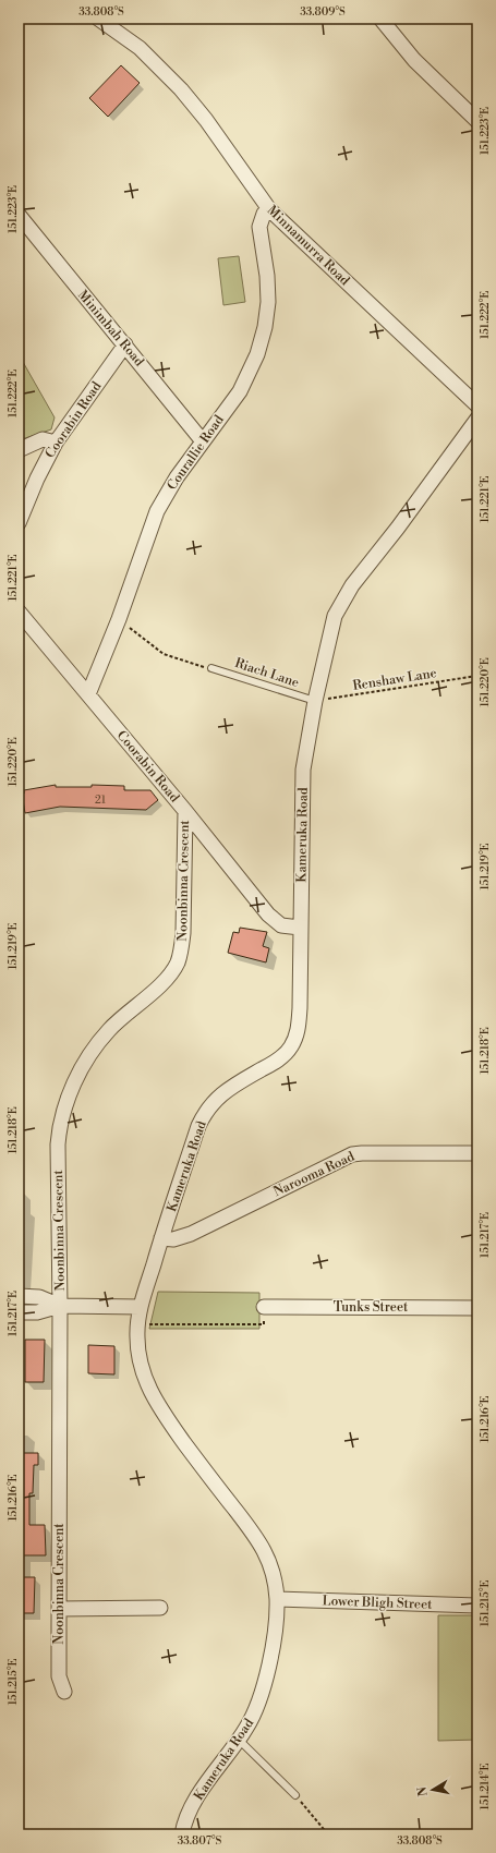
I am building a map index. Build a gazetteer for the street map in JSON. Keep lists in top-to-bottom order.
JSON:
{
  "streets": {
    "street": [
      "Minnamurra Road",
      "Minimbah Road",
      "Coorabin Road",
      "Courallie Road",
      "Kameruka Road",
      "Noonbinna Crescent",
      "Narooma Road",
      "Tunks Street",
      "Lower Bligh Street"
    ],
    "lane": ["Riach Lane"],
    "path": ["Renshaw Lane"]
  },
  "crossings": [
    ["Minnamurra Road", "Courallie Road"],
    ["Minimbah Road", "Coorabin Road"],
    ["Minimbah Road", "Courallie Road"],
    ["Coorabin Road", "Courallie Road"],
    ["Coorabin Road", "Kameruka Road"],
    ["Coorabin Road", "Noonbinna Crescent"],
    ["Riach Lane", "Renshaw Lane"],
    ["Riach Lane", "Kameruka Road"],
    ["Renshaw Lane", "Kameruka Road"],
    ["Kameruka Road", "Narooma Road"],
    ["Kameruka Road", "Lower Bligh Street"]
  ],
  "house_numbers": ["21"],
  "north": "left",
  "coordinates": [
    "33.808°S",
    "33.809°S",
    "151.223°E",
    "151.222°E",
    "151.221°E",
    "151.220°E",
    "151.219°E",
    "151.218°E",
    "151.217°E",
    "151.216°E",
    "151.215°E",
    "151.214°E",
    "33.807°S"
  ]
}
